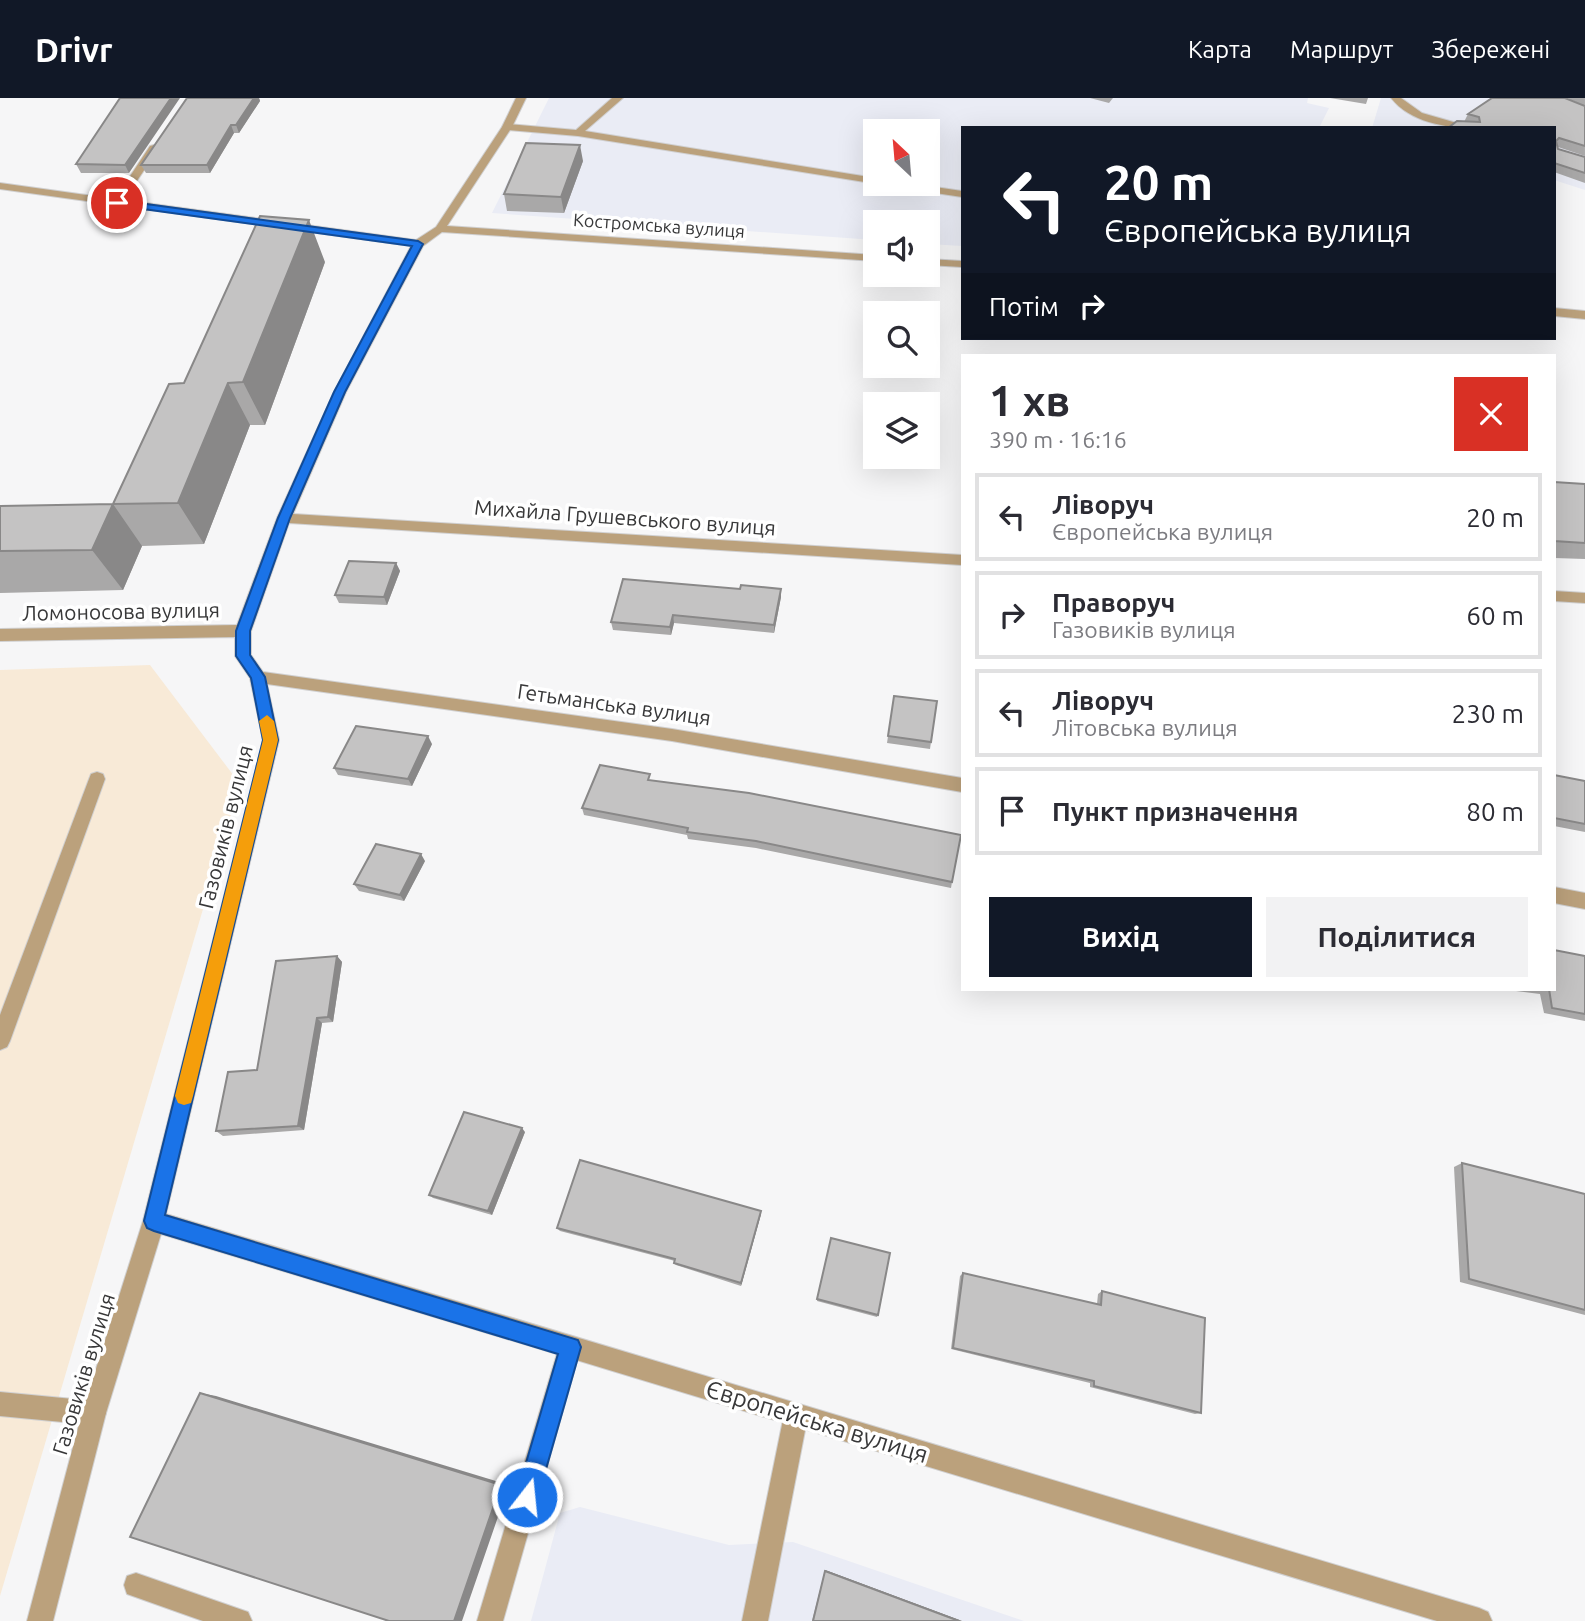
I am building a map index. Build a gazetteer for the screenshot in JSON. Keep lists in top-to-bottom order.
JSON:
{
  "streets": {
    "street": [
      "Костромська вулиця",
      "Михайла Грушевського вулиця",
      "Ломоносова вулиця",
      "Гетьманська вулиця",
      "Газовиків вулиця",
      "Європейська вулиця"
    ]
  },
  "crossings": [
    ["Костромська вулиця", "Газовиків вулиця"],
    ["Михайла Грушевського вулиця", "Газовиків вулиця"],
    ["Ломоносова вулиця", "Газовиків вулиця"],
    ["Гетьманська вулиця", "Газовиків вулиця"],
    ["Газовиків вулиця", "Європейська вулиця"]
  ],
  "north": "top left",
  "page": {
    "header": "Drivr",
    "nav": ["Карта", "Маршрут", "Збережені"],
    "turn": ["20 m", "Європейська вулиця"],
    "then": "Потім",
    "heading": ["1 хв", "390 m · 16:16"],
    "list": [
      {
        "name": "Ліворуч",
        "note": "Європейська вулиця",
        "value": "20 m"
      },
      {
        "name": "Праворуч",
        "note": "Газовиків вулиця",
        "value": "60 m"
      },
      {
        "name": "Ліворуч",
        "note": "Літовська вулиця",
        "value": "230 m"
      },
      {
        "name": "Пункт призначення",
        "value": "80 m"
      }
    ],
    "buttons": ["Вихід", "Поділитися"]
  }
}
